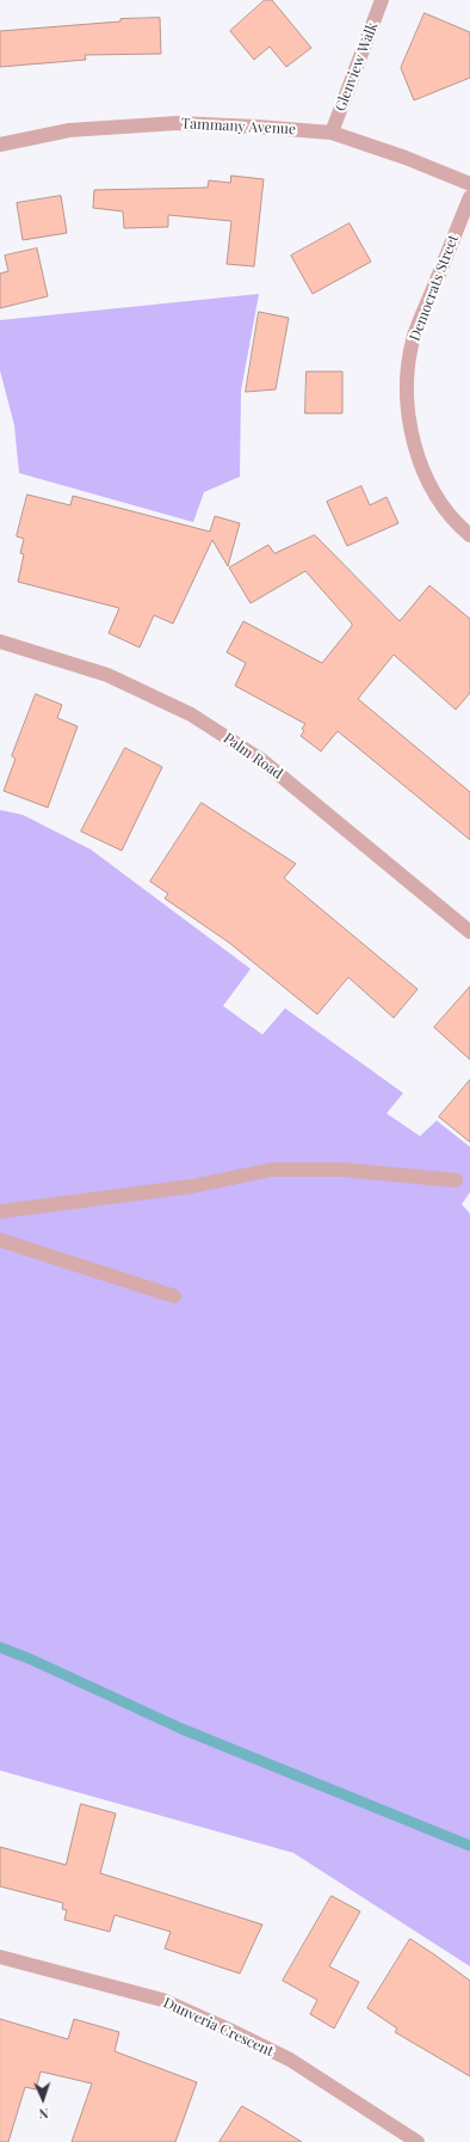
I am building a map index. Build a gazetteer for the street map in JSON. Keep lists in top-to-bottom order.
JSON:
{
  "streets": {
    "street": [
      "Glenview Walk",
      "Tammany Avenue",
      "Democrats Street",
      "Palm Road",
      "Dunveria Crescent"
    ]
  },
  "crossings": [
    ["Glenview Walk", "Tammany Avenue"]
  ],
  "north": "bottom"
}
